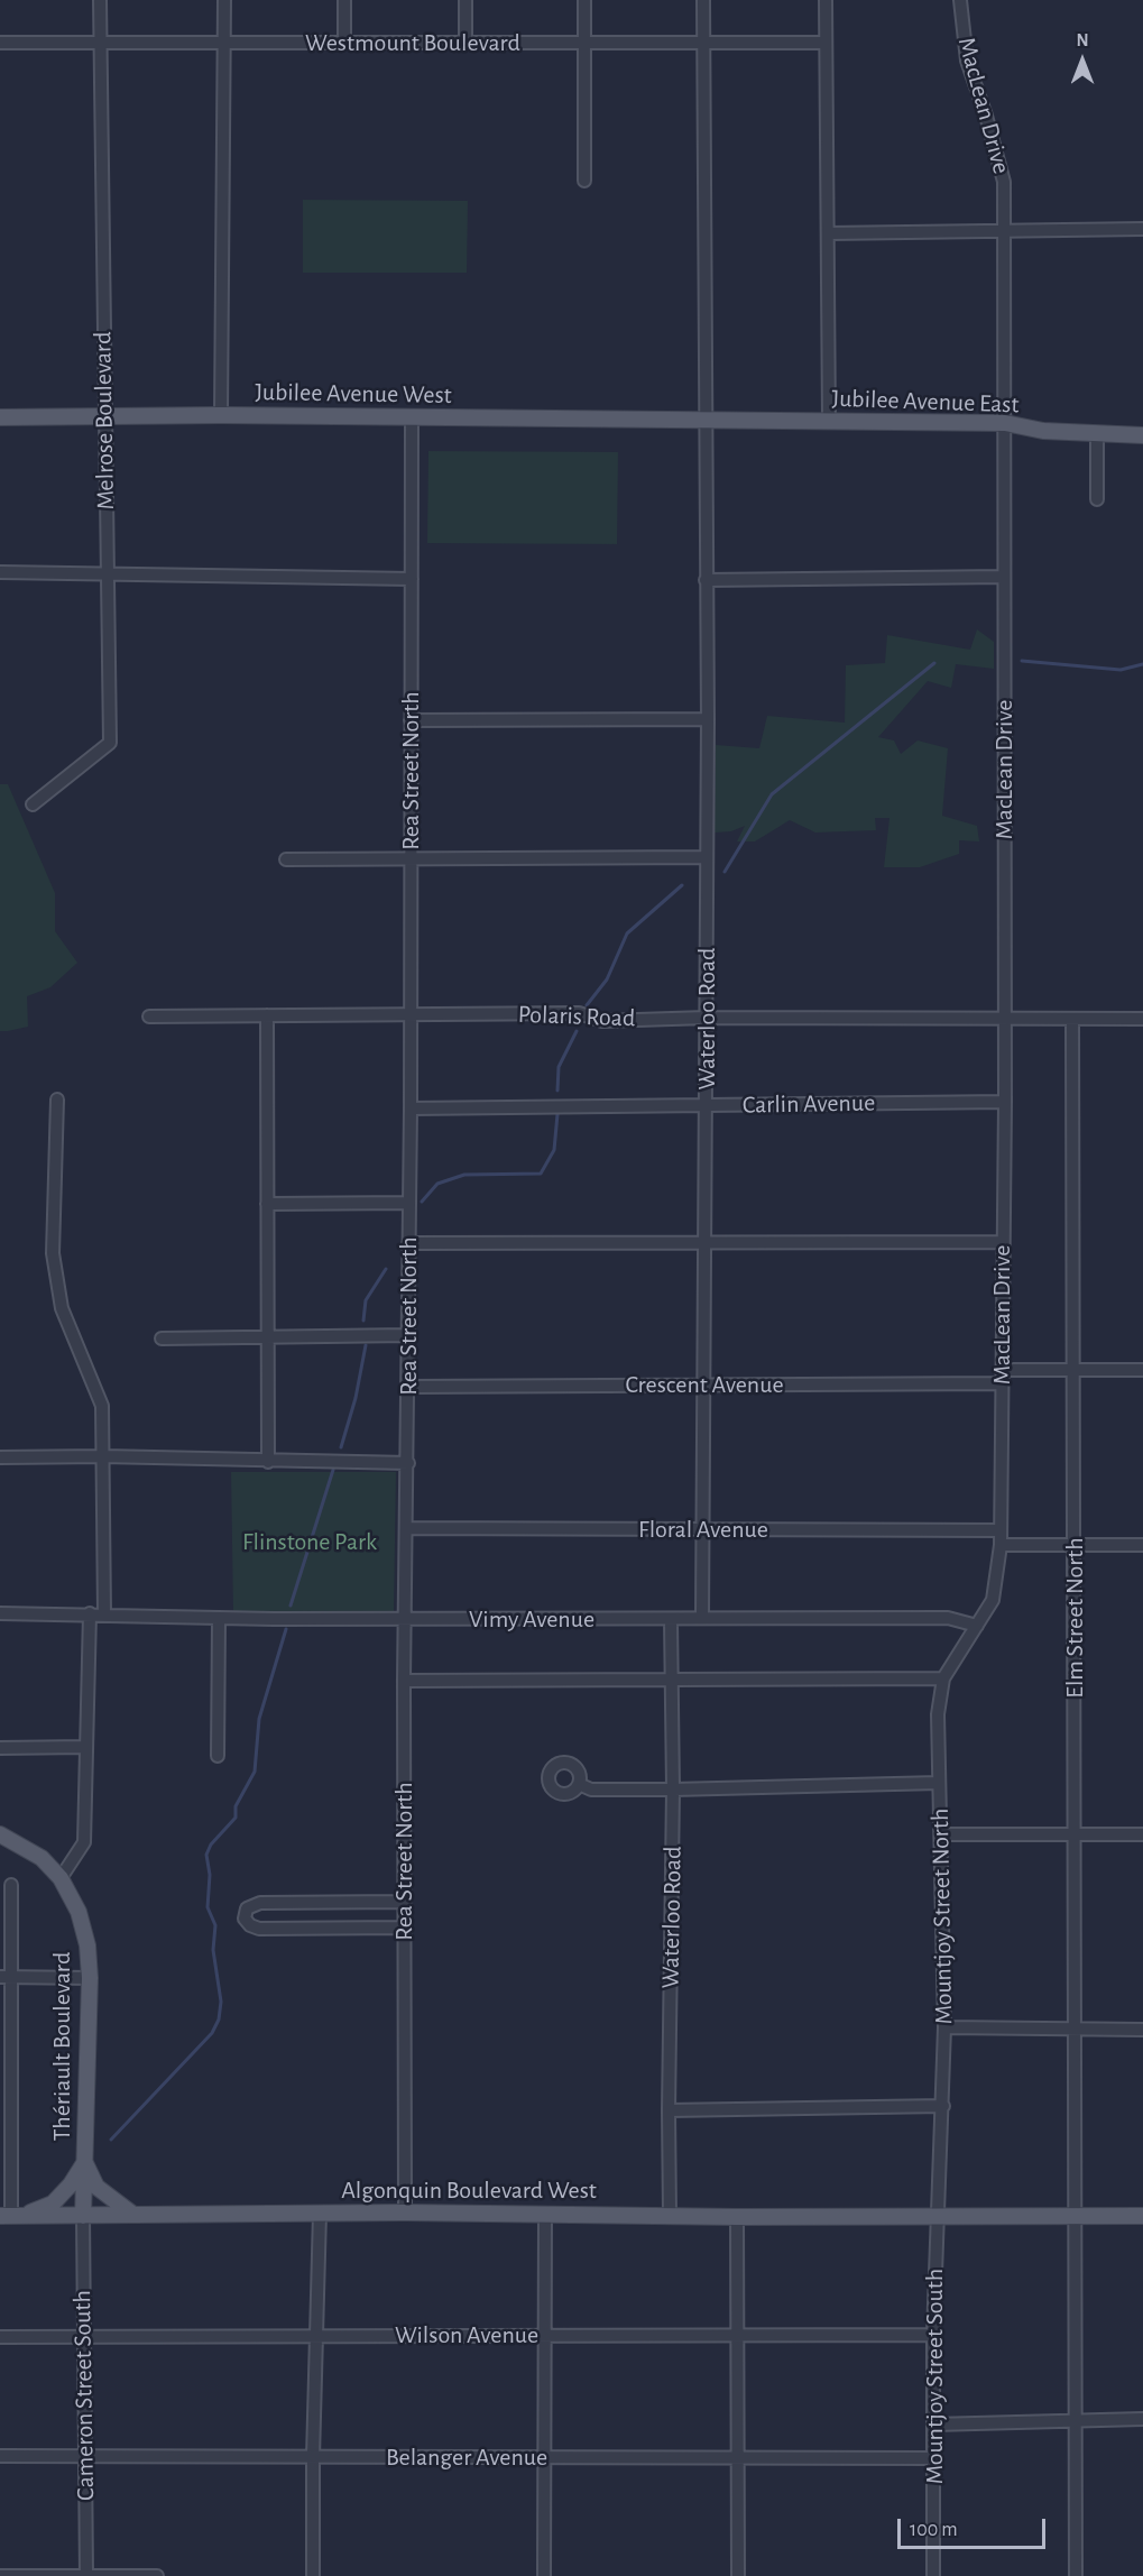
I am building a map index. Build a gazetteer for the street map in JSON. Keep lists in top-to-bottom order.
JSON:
{
  "streets": {
    "main road": [
      "Jubilee Avenue West",
      "Jubilee Avenue East",
      "Thériault Boulevard",
      "Algonquin Boulevard West"
    ],
    "street": [
      "Westmount Boulevard",
      "MacLean Drive",
      "Melrose Boulevard",
      "Rea Street North",
      "Polaris Road",
      "Waterloo Road",
      "Carlin Avenue",
      "Crescent Avenue",
      "Floral Avenue",
      "Elm Street North",
      "Vimy Avenue",
      "Mountjoy Street North",
      "Wilson Avenue",
      "Mountjoy Street South",
      "Cameron Street South",
      "Belanger Avenue"
    ]
  },
  "crossings": [
    ["Westmount Boulevard", "Melrose Boulevard"],
    ["Westmount Boulevard", "Waterloo Road"],
    ["MacLean Drive", "Jubilee Avenue East"],
    ["MacLean Drive", "Polaris Road"],
    ["MacLean Drive", "Carlin Avenue"],
    ["MacLean Drive", "Crescent Avenue"],
    ["MacLean Drive", "Floral Avenue"],
    ["Jubilee Avenue West", "Jubilee Avenue East"],
    ["Jubilee Avenue West", "Melrose Boulevard"],
    ["Jubilee Avenue West", "Rea Street North"],
    ["Jubilee Avenue West", "Waterloo Road"],
    ["Jubilee Avenue East", "Waterloo Road"],
    ["Rea Street North", "Polaris Road"],
    ["Rea Street North", "Carlin Avenue"],
    ["Rea Street North", "Crescent Avenue"],
    ["Rea Street North", "Floral Avenue"],
    ["Rea Street North", "Vimy Avenue"],
    ["Rea Street North", "Algonquin Boulevard West"],
    ["Polaris Road", "Waterloo Road"],
    ["Polaris Road", "Elm Street North"],
    ["Waterloo Road", "Carlin Avenue"],
    ["Waterloo Road", "Crescent Avenue"],
    ["Waterloo Road", "Floral Avenue"],
    ["Waterloo Road", "Vimy Avenue"],
    ["Waterloo Road", "Algonquin Boulevard West"],
    ["Elm Street North", "Algonquin Boulevard West"],
    ["Vimy Avenue", "Mountjoy Street North"],
    ["Mountjoy Street North", "Algonquin Boulevard West"],
    ["Mountjoy Street North", "Mountjoy Street South"],
    ["Thériault Boulevard", "Algonquin Boulevard West"],
    ["Thériault Boulevard", "Cameron Street South"],
    ["Algonquin Boulevard West", "Mountjoy Street South"],
    ["Algonquin Boulevard West", "Cameron Street South"],
    ["Wilson Avenue", "Mountjoy Street South"],
    ["Wilson Avenue", "Cameron Street South"],
    ["Mountjoy Street South", "Belanger Avenue"],
    ["Cameron Street South", "Belanger Avenue"]
  ],
  "parks": ["Flinstone Park"],
  "scale_bar": "100 m",
  "north": "top"
}
